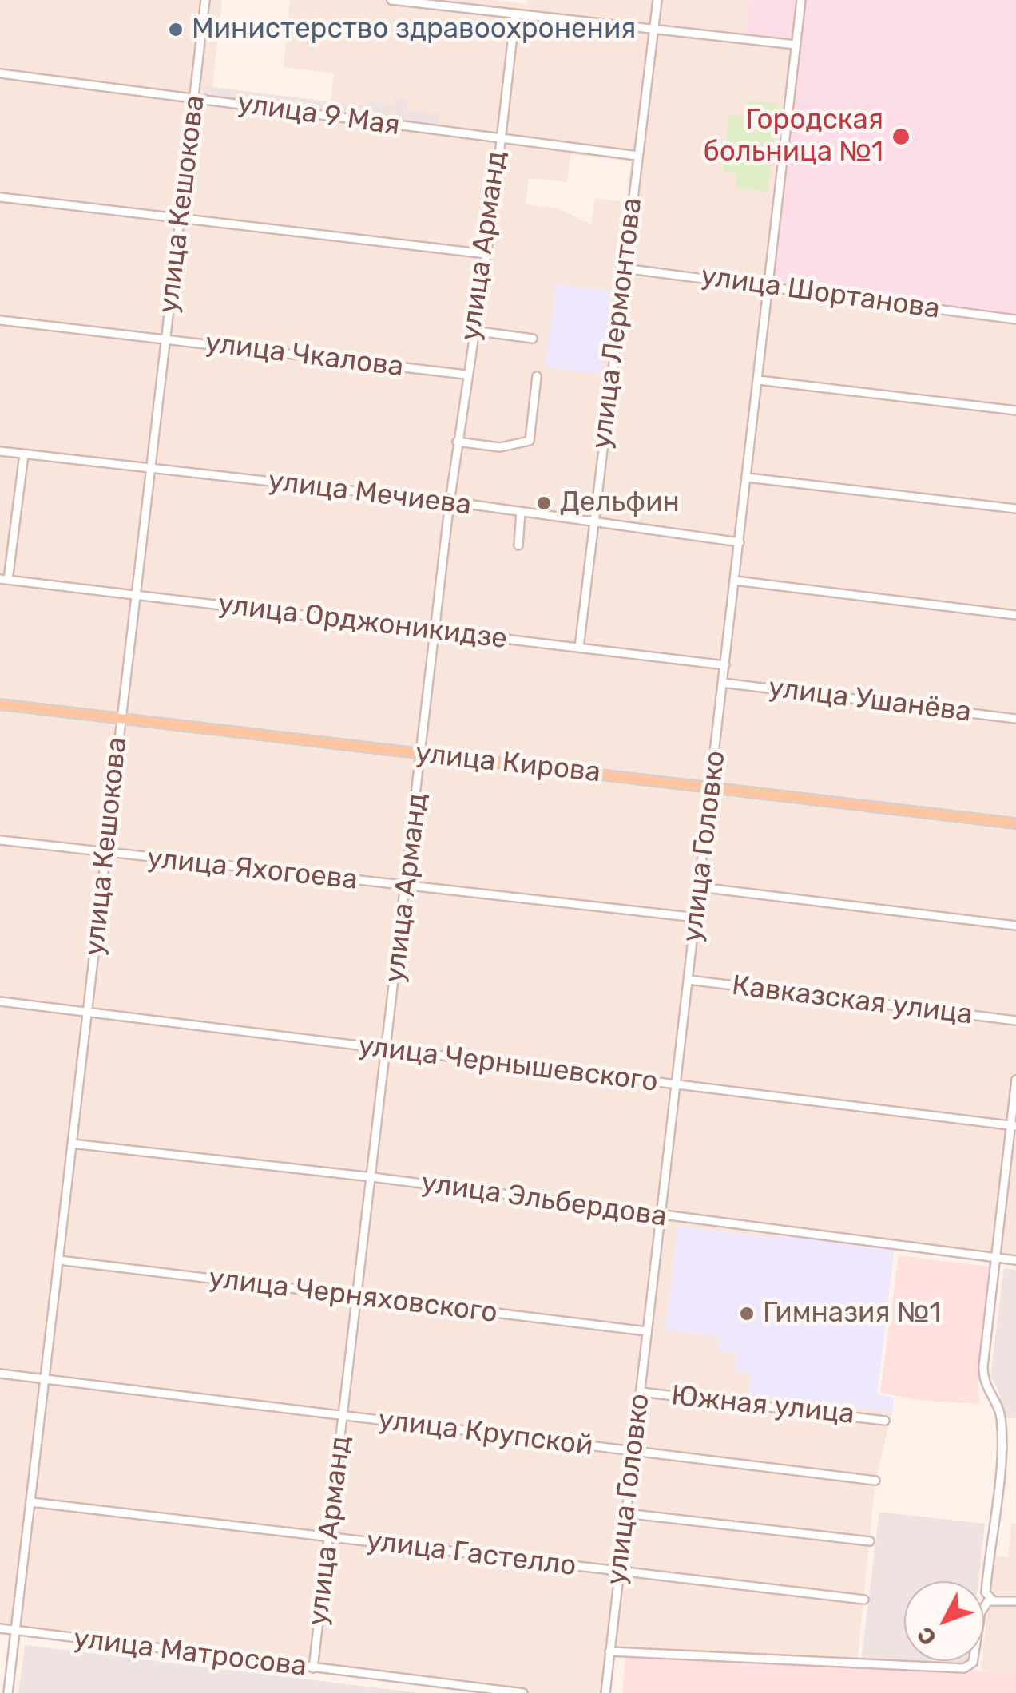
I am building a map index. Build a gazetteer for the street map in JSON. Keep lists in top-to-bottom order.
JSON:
{
  "streets": {
    "main road": ["улица Кирова"],
    "street": [
      "улица 9 Мая",
      "улица Кешокова",
      "улица Арманд",
      "улица Шортанова",
      "улица Лермонтова",
      "улица Чкалова",
      "улица Мечиева",
      "улица Орджоникидзе",
      "улица Ушанёва",
      "улица Головко",
      "улица Яхогоева",
      "Кавказская улица",
      "улица Чернышевского",
      "улица Эльбердова",
      "улица Черняховского",
      "Южная улица",
      "улица Крупской",
      "улица Гастелло",
      "улица Матросова"
    ]
  },
  "crossings": [
    ["улица 9 Мая", "улица Кешокова"],
    ["улица 9 Мая", "улица Арманд"],
    ["улица 9 Мая", "улица Лермонтова"],
    ["улица Кешокова", "улица Чкалова"],
    ["улица Кешокова", "улица Мечиева"],
    ["улица Кешокова", "улица Орджоникидзе"],
    ["улица Кешокова", "улица Кирова"],
    ["улица Кешокова", "улица Яхогоева"],
    ["улица Кешокова", "улица Чернышевского"],
    ["улица Кешокова", "улица Эльбердова"],
    ["улица Кешокова", "улица Черняховского"],
    ["улица Кешокова", "улица Крупской"],
    ["улица Кешокова", "улица Гастелло"],
    ["улица Кешокова", "улица Матросова"],
    ["улица Арманд", "улица Чкалова"],
    ["улица Арманд", "улица Мечиева"],
    ["улица Арманд", "улица Орджоникидзе"],
    ["улица Арманд", "улица Кирова"],
    ["улица Арманд", "улица Яхогоева"],
    ["улица Арманд", "улица Чернышевского"],
    ["улица Арманд", "улица Эльбердова"],
    ["улица Арманд", "улица Черняховского"],
    ["улица Арманд", "улица Крупской"],
    ["улица Арманд", "улица Гастелло"],
    ["улица Арманд", "улица Матросова"],
    ["улица Шортанова", "улица Лермонтова"],
    ["улица Шортанова", "улица Головко"],
    ["улица Лермонтова", "улица Мечиева"],
    ["улица Лермонтова", "улица Орджоникидзе"],
    ["улица Мечиева", "улица Головко"],
    ["улица Орджоникидзе", "улица Головко"],
    ["улица Ушанёва", "улица Головко"],
    ["улица Кирова", "улица Головко"],
    ["улица Головко", "улица Яхогоева"],
    ["улица Головко", "Кавказская улица"],
    ["улица Головко", "улица Чернышевского"],
    ["улица Головко", "улица Эльбердова"],
    ["улица Головко", "улица Черняховского"],
    ["улица Головко", "Южная улица"],
    ["улица Головко", "улица Крупской"],
    ["улица Головко", "улица Гастелло"]
  ],
  "places": [
    "Министерство здравоохронения",
    "Городская больница №1",
    "Дельфин",
    "Гимназия №1"
  ],
  "north": "bottom left"
}
